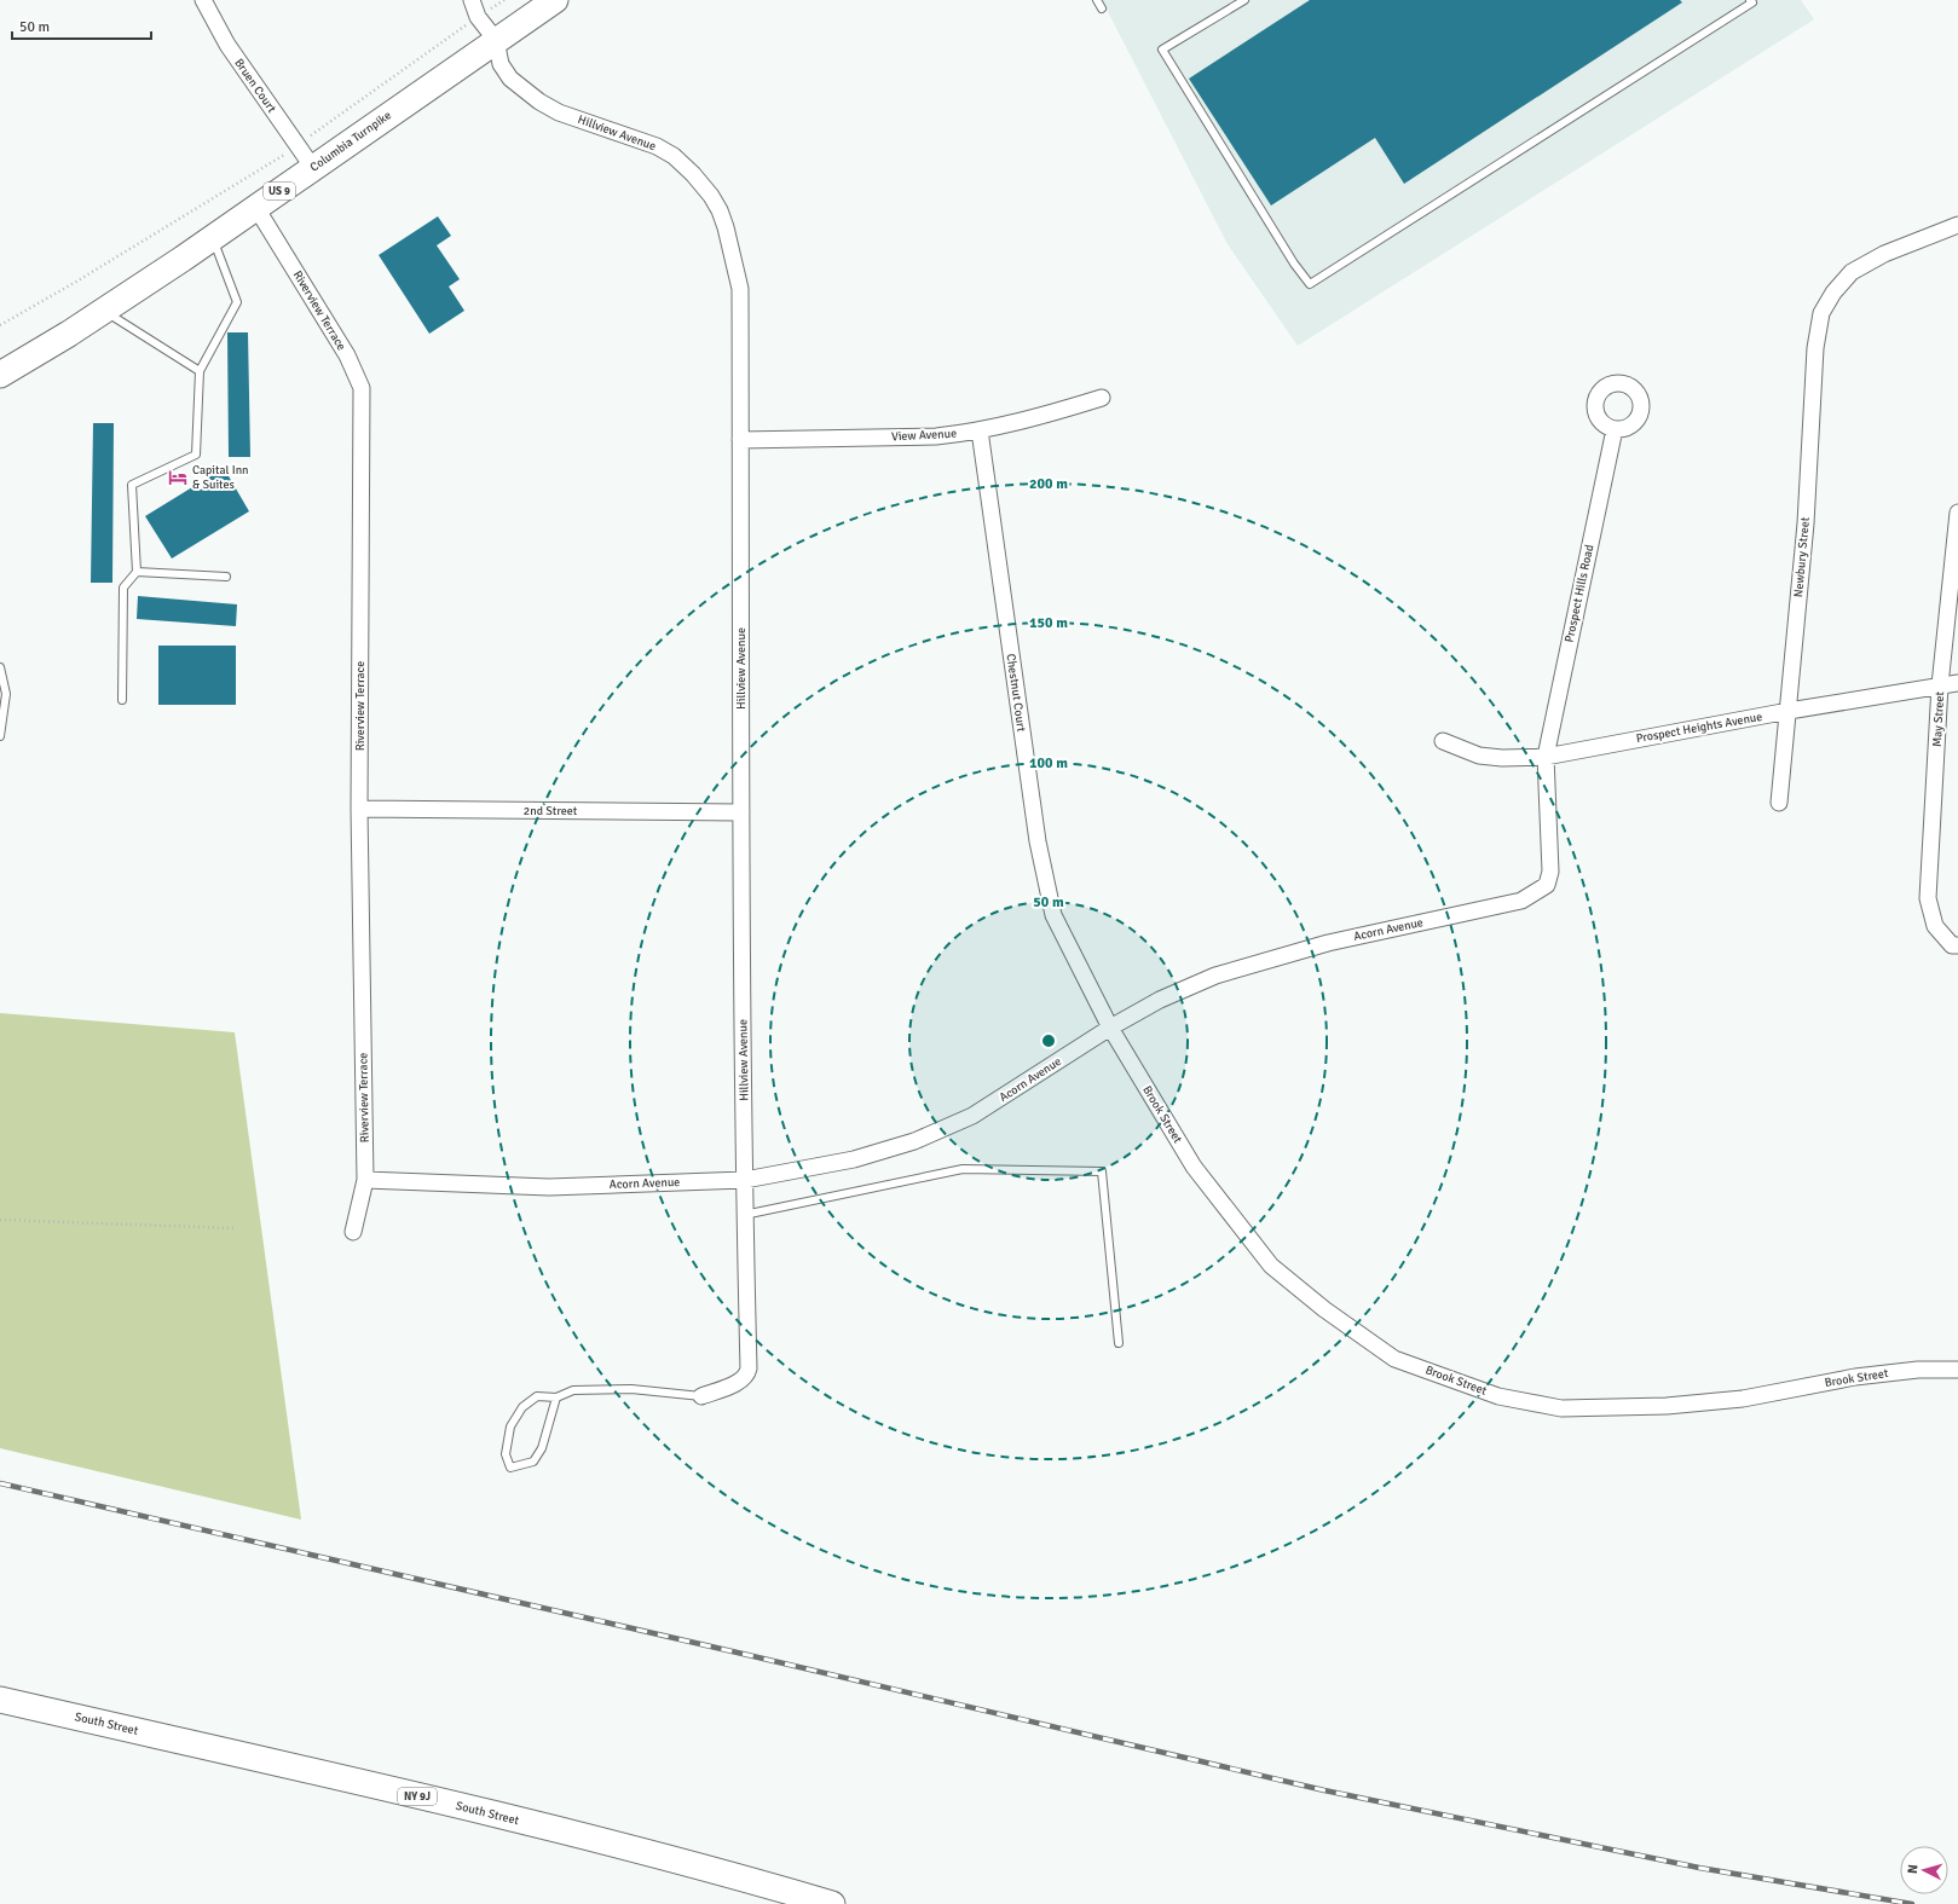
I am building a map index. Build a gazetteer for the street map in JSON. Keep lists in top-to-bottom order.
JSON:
{
  "streets": {
    "main road": [
      "Columbia Turnpike",
      "US 9",
      "South Street",
      "NY 9J"
    ],
    "street": [
      "Bruen Court",
      "Hillview Avenue",
      "Riverview Terrace",
      "View Avenue",
      "Newbury Street",
      "Prospect Hills Road",
      "Chestnut Court",
      "May Street",
      "Prospect Heights Avenue",
      "2nd Street",
      "Acorn Avenue",
      "Brook Street"
    ]
  },
  "crossings": [
    ["Bruen Court", "Columbia Turnpike"],
    ["Hillview Avenue", "Columbia Turnpike"],
    ["Hillview Avenue", "View Avenue"],
    ["Hillview Avenue", "2nd Street"],
    ["Hillview Avenue", "Acorn Avenue"],
    ["Columbia Turnpike", "Riverview Terrace"],
    ["Riverview Terrace", "2nd Street"],
    ["Riverview Terrace", "Acorn Avenue"],
    ["View Avenue", "Chestnut Court"],
    ["Newbury Street", "Prospect Heights Avenue"],
    ["Prospect Hills Road", "Prospect Heights Avenue"],
    ["Prospect Hills Road", "Acorn Avenue"],
    ["Chestnut Court", "Acorn Avenue"],
    ["Chestnut Court", "Brook Street"],
    ["May Street", "Prospect Heights Avenue"],
    ["Prospect Heights Avenue", "Acorn Avenue"],
    ["Acorn Avenue", "Brook Street"]
  ],
  "places": {
    "hotel": ["Capital Inn & Suites"]
  },
  "scale_bar": "50 m",
  "north": "left",
  "rings": [
    "200 m",
    "150 m",
    "100 m",
    "50 m"
  ]
}
